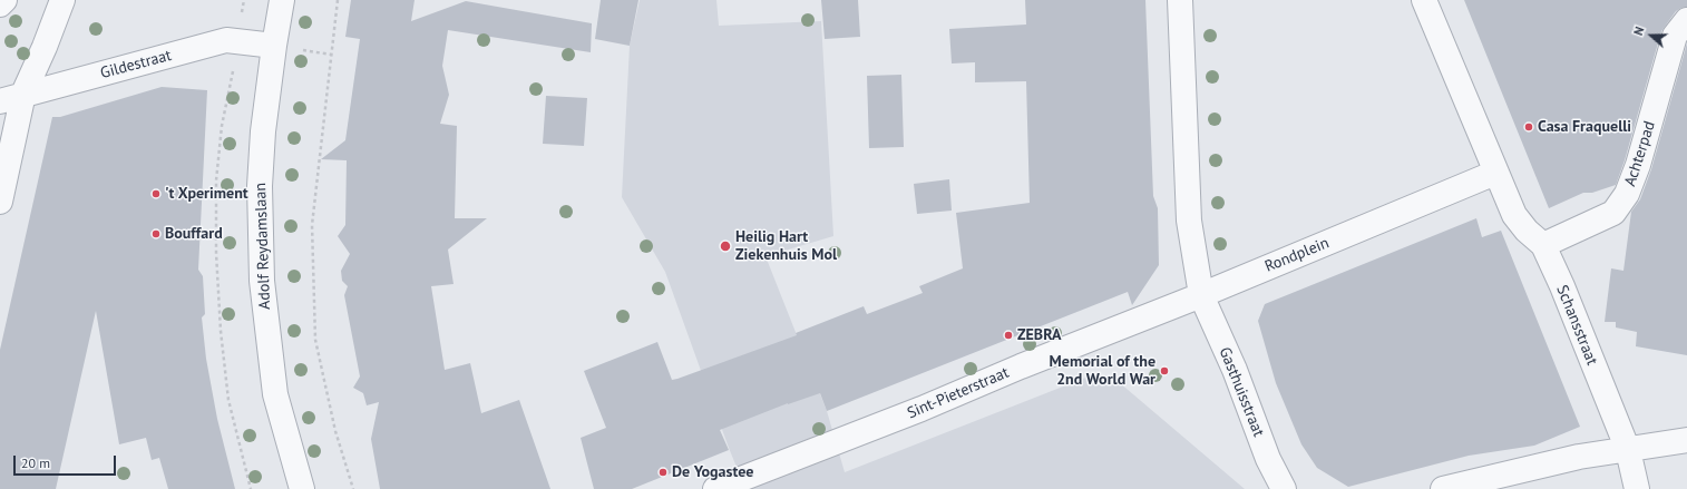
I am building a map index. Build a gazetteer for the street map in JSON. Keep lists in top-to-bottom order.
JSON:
{
  "streets": {
    "street": [
      "Gildestraat",
      "Achterpad",
      "Adolf Reydamslaan",
      "Rondplein",
      "Schansstraat",
      "Gasthuisstraat",
      "Sint-Pieterstraat"
    ]
  },
  "crossings": [
    ["Gildestraat", "Adolf Reydamslaan"],
    ["Achterpad", "Schansstraat"],
    ["Rondplein", "Schansstraat"],
    ["Rondplein", "Gasthuisstraat"],
    ["Rondplein", "Sint-Pieterstraat"],
    ["Gasthuisstraat", "Sint-Pieterstraat"]
  ],
  "places": [
    "Casa Fraquelli",
    "'t Xperiment",
    "Bouffard",
    "Heilig Hart Ziekenhuis Mol",
    "ZEBRA",
    "Memorial of the 2nd World War",
    "De Yogastee"
  ],
  "scale_bar": "20 m",
  "north": "left"
}
